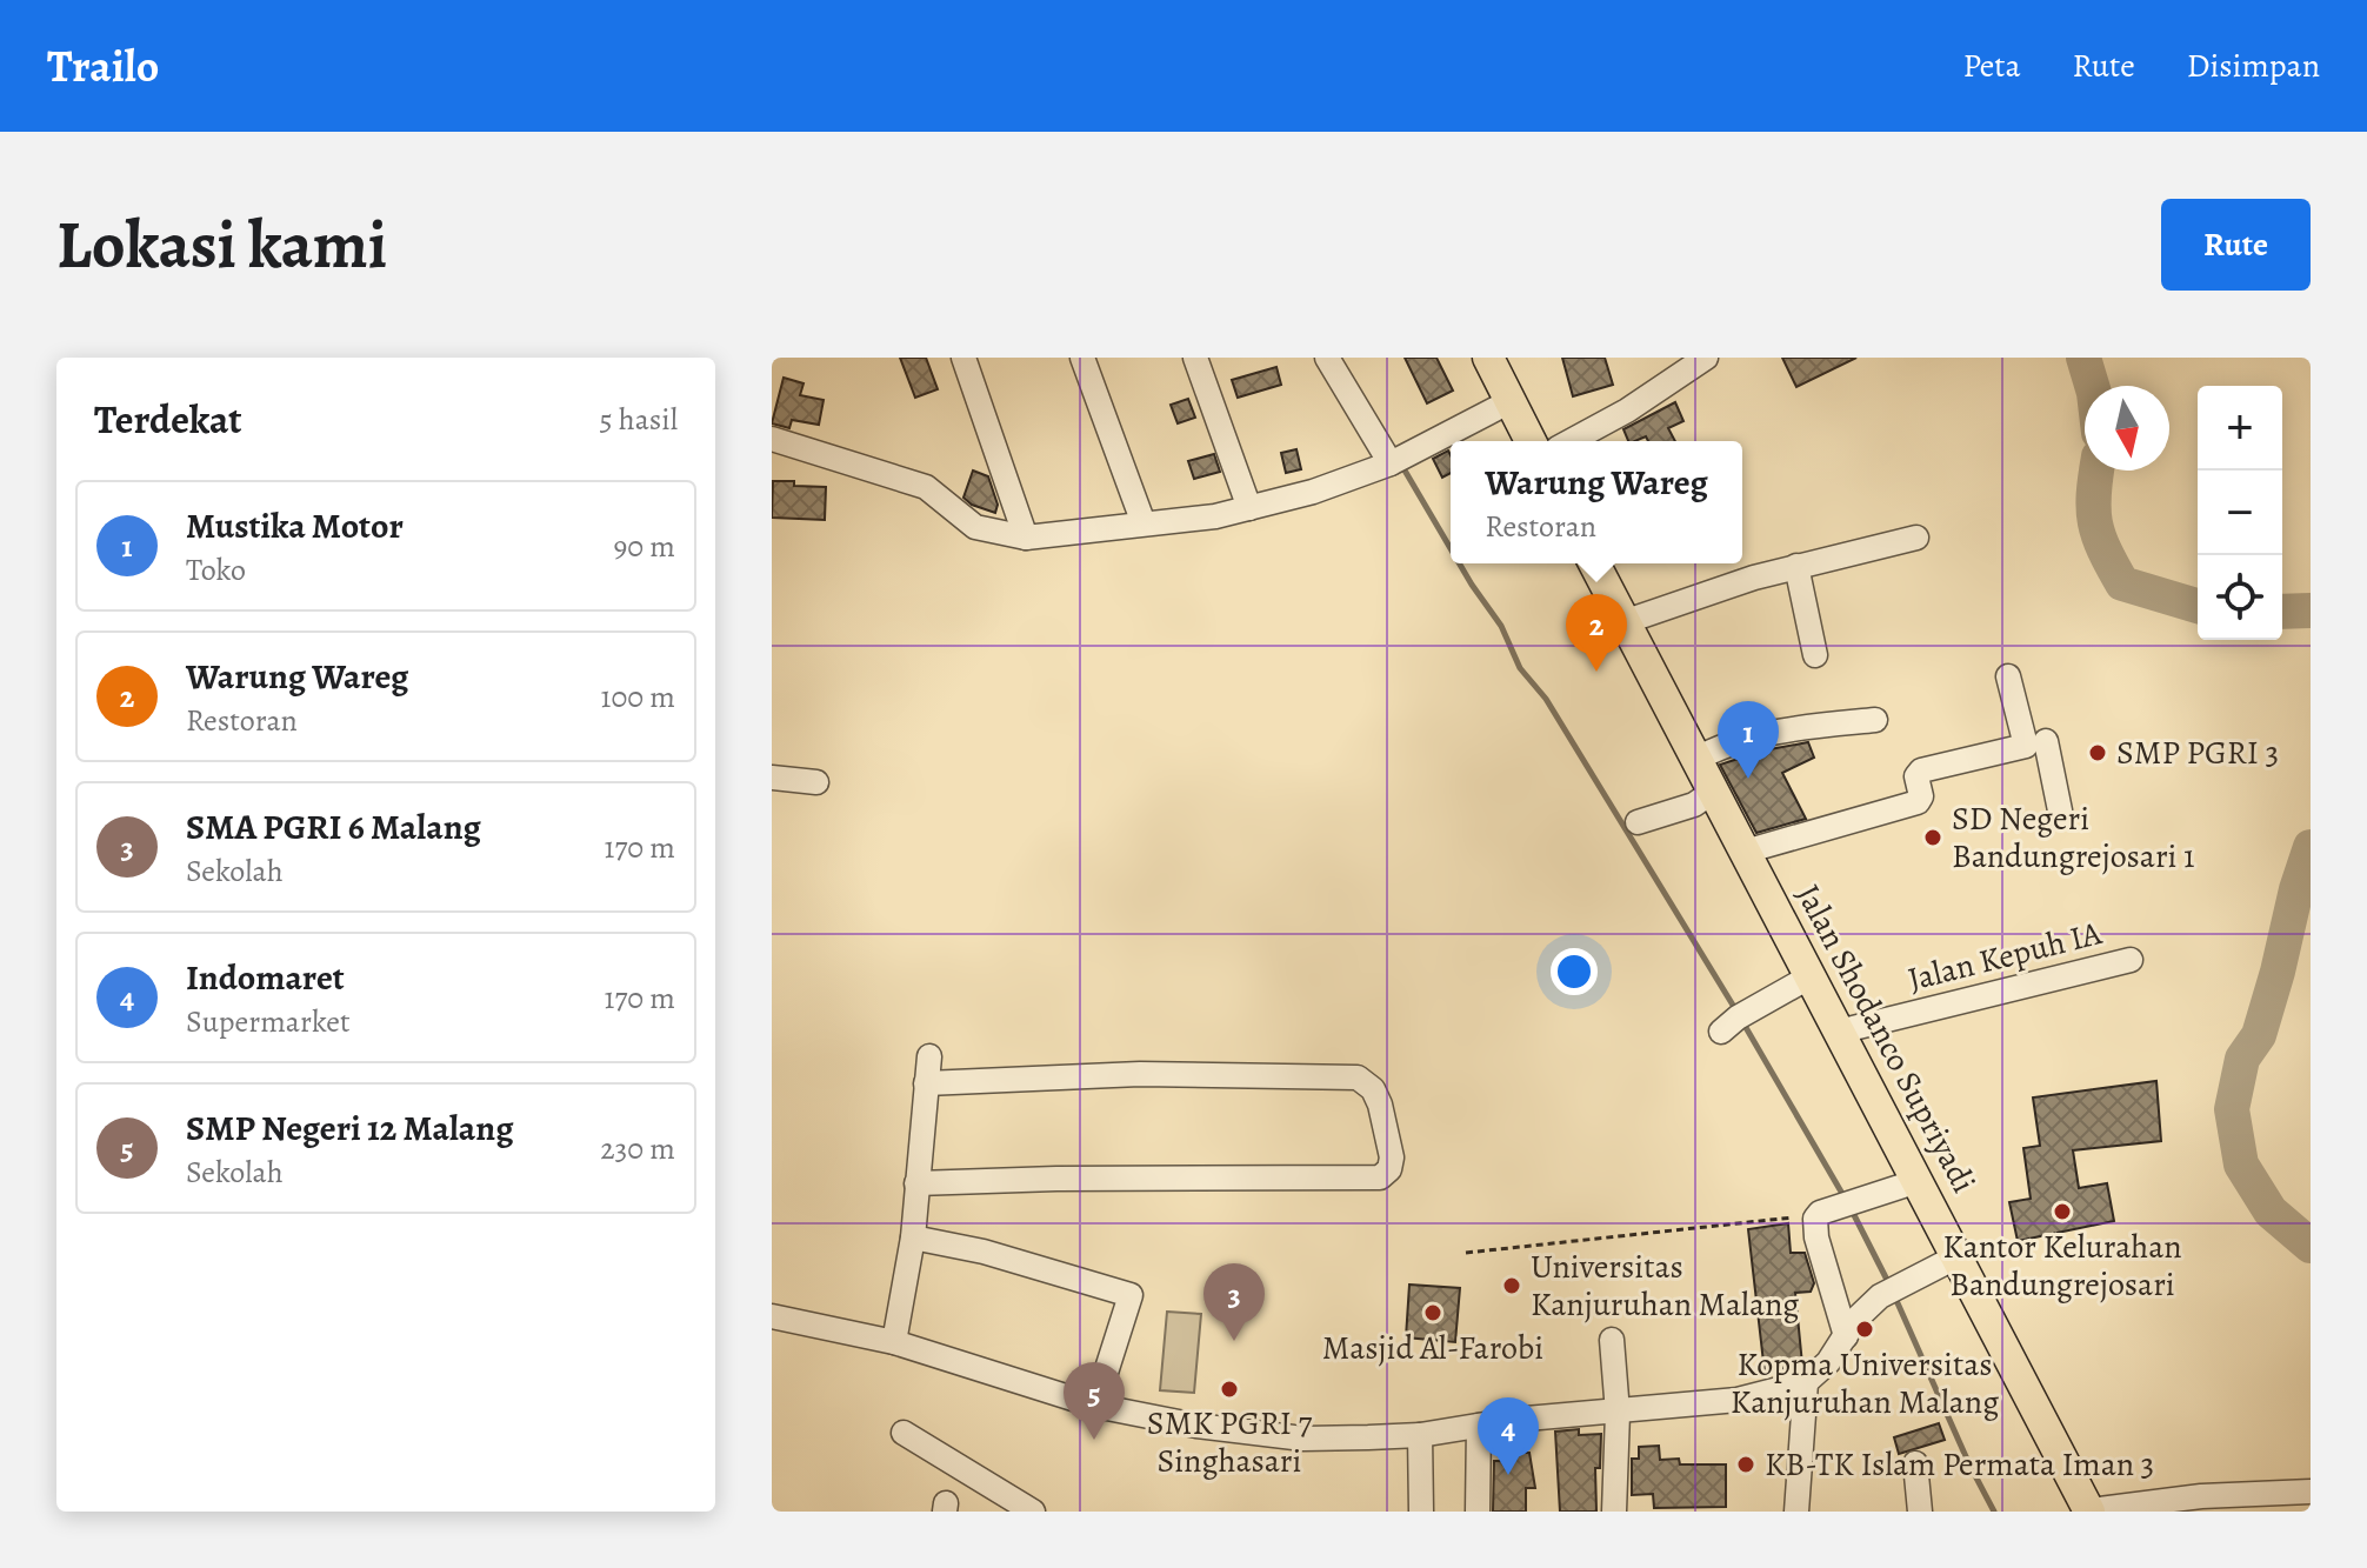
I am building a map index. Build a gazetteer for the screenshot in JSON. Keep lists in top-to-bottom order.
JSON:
{
  "streets": {
    "main road": ["Jalan Shodanco Supriyadi"],
    "street": ["Jalan Kepuh IA"]
  },
  "crossings": [
    ["Jalan Kepuh IA", "Jalan Shodanco Supriyadi"]
  ],
  "places": [
    "SMP PGRI 3",
    "SD Negeri Bandungrejosari 1",
    "Kantor Kelurahan Bandungrejosari",
    "Universitas Kanjuruhan Malang",
    "Masjid Al-Farobi",
    "Kopma Universitas Kanjuruhan Malang",
    "SMK PGRI 7 Singhasari",
    "KB-TK Islam Permata Iman 3"
  ],
  "north": "bottom",
  "page": {
    "header": "Trailo",
    "nav": ["Peta", "Rute", "Disimpan"],
    "buttons": "Rute",
    "title": "Lokasi kami",
    "heading": ["Terdekat", "5 hasil"],
    "map_buttons": ["+", "−"],
    "popup": ["Warung Wareg", "Restoran"],
    "list": [
      {
        "mark": "1",
        "name": "Mustika Motor",
        "note": "Toko",
        "value": "90 m"
      },
      {
        "mark": "2",
        "name": "Warung Wareg",
        "note": "Restoran",
        "value": "100 m"
      },
      {
        "mark": "3",
        "name": "SMA PGRI 6 Malang",
        "note": "Sekolah",
        "value": "170 m"
      },
      {
        "mark": "4",
        "name": "Indomaret",
        "note": "Supermarket",
        "value": "170 m"
      },
      {
        "mark": "5",
        "name": "SMP Negeri 12 Malang",
        "note": "Sekolah",
        "value": "230 m"
      }
    ],
    "pins": [
      "2",
      "1",
      "3",
      "5",
      "4"
    ]
  }
}
